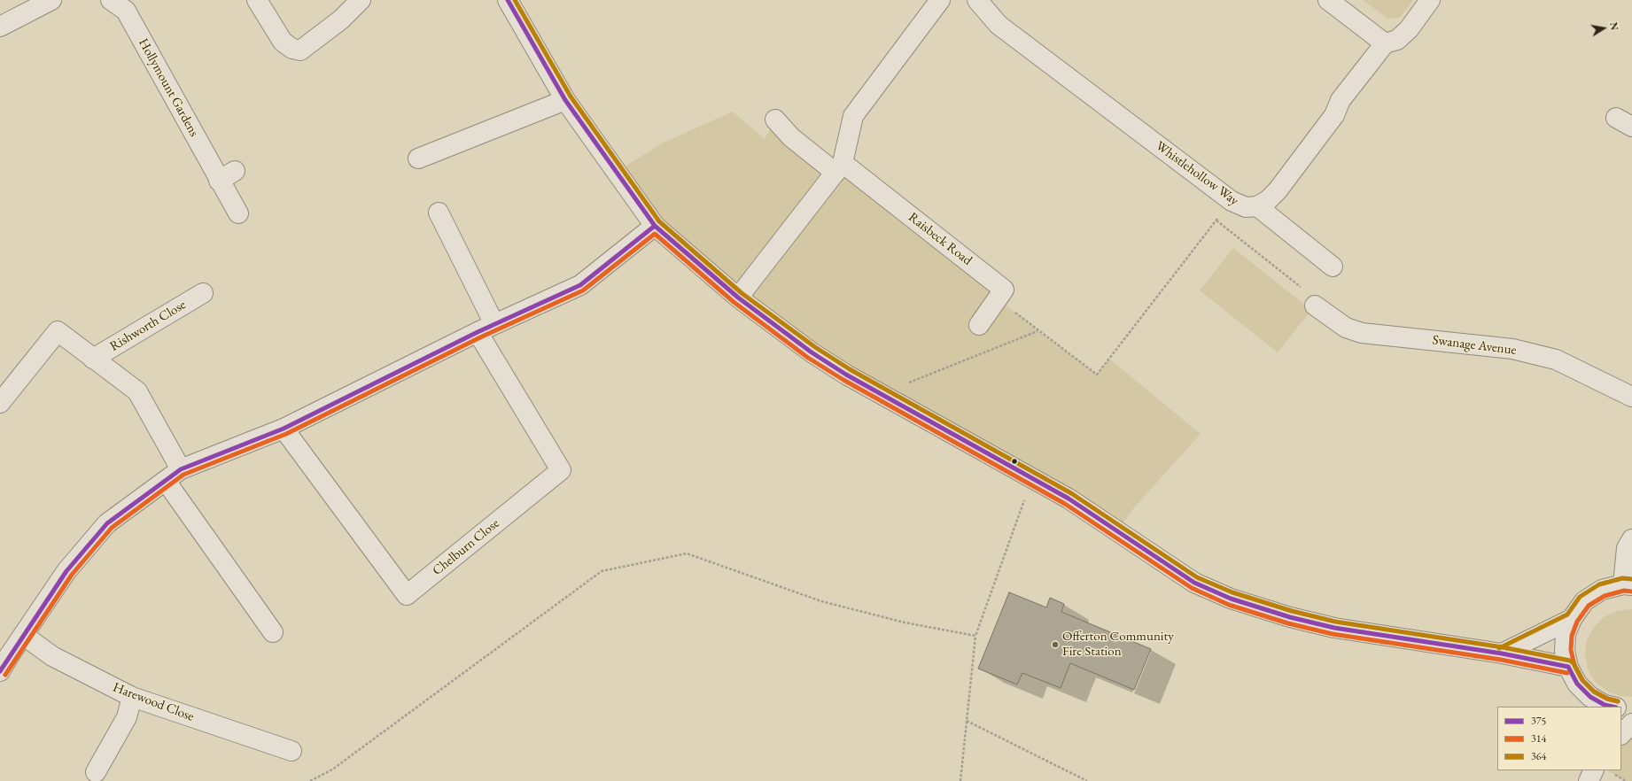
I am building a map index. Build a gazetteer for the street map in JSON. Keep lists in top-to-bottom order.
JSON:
{
  "streets": {
    "street": [
      "Hollymount Gardens",
      "Whistlehollow Way",
      "Raisbeck Road",
      "Rishworth Close",
      "Swanage Avenue",
      "Chelburn Close",
      "Harewood Close"
    ]
  },
  "places": ["Offerton Community Fire Station"],
  "lines": ["transit line 375", "transit line 364", "transit line 314"],
  "legend": ["375", "314", "364"],
  "north": "right"
}
